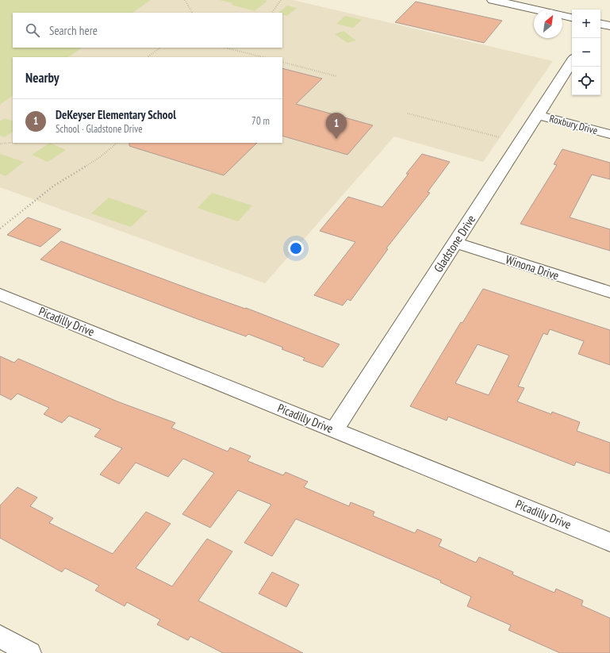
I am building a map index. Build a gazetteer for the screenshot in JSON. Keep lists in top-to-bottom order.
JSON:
{
  "streets": {
    "street": [
      "Roxbury Drive",
      "Gladstone Drive",
      "Winona Drive",
      "Picadilly Drive"
    ]
  },
  "crossings": [
    ["Roxbury Drive", "Gladstone Drive"],
    ["Gladstone Drive", "Winona Drive"],
    ["Gladstone Drive", "Picadilly Drive"]
  ],
  "north": "top right",
  "page": {
    "map_buttons": ["+", "−"],
    "search": "Search here",
    "heading": "Nearby",
    "list": [
      {
        "mark": "1",
        "name": "DeKeyser Elementary School",
        "note": "School · Gladstone Drive",
        "value": "70 m"
      }
    ],
    "pins": "1"
  }
}
